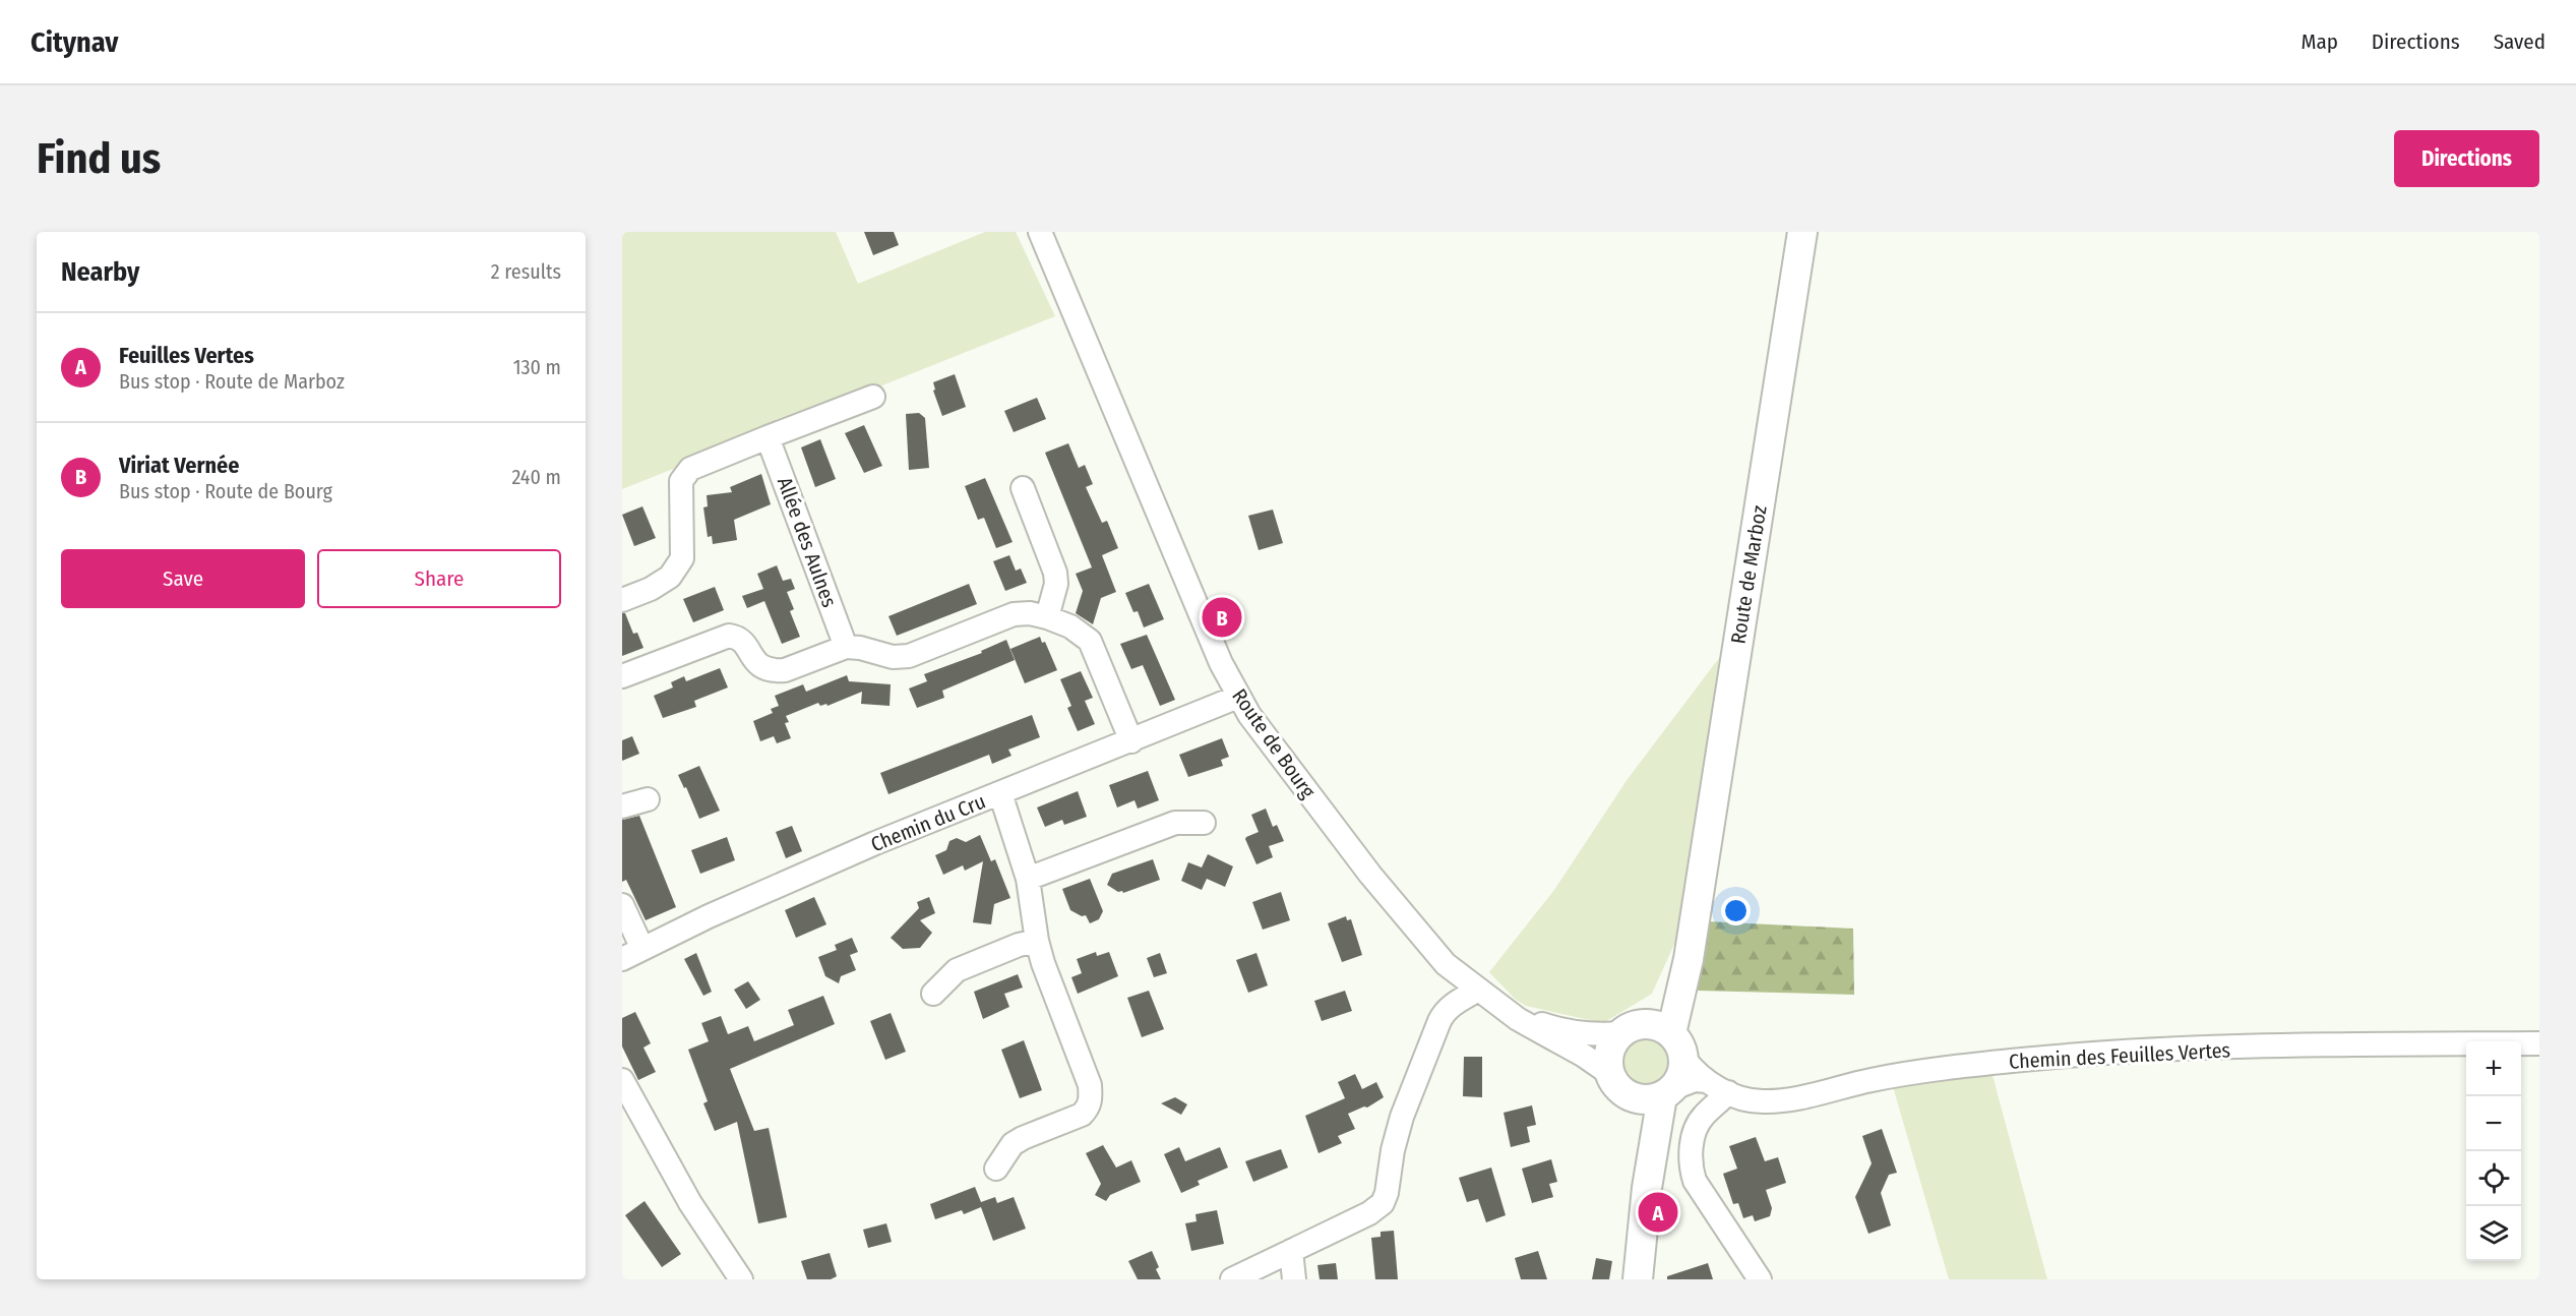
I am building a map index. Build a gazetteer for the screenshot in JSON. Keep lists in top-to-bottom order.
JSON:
{
  "streets": {
    "main road": ["Route de Marboz"],
    "street": [
      "Allée des Aulnes",
      "Route de Bourg",
      "Chemin du Cru",
      "Chemin des Feuilles Vertes"
    ]
  },
  "crossings": [
    ["Route de Marboz", "Route de Bourg"],
    ["Route de Marboz", "Chemin des Feuilles Vertes"],
    ["Route de Bourg", "Chemin du Cru"],
    ["Route de Bourg", "Chemin des Feuilles Vertes"]
  ],
  "page": {
    "header": "Citynav",
    "nav": ["Map", "Directions", "Saved"],
    "buttons": [
      "Directions",
      ["Save", "Share"]
    ],
    "title": "Find us",
    "heading": ["Nearby", "2 results"],
    "list": [
      {
        "mark": "A",
        "name": "Feuilles Vertes",
        "note": "Bus stop · Route de Marboz",
        "value": "130 m"
      },
      {
        "mark": "B",
        "name": "Viriat Vernée",
        "note": "Bus stop · Route de Bourg",
        "value": "240 m"
      }
    ],
    "pins": ["B", "A"],
    "map_buttons": ["+", "−"]
  }
}
